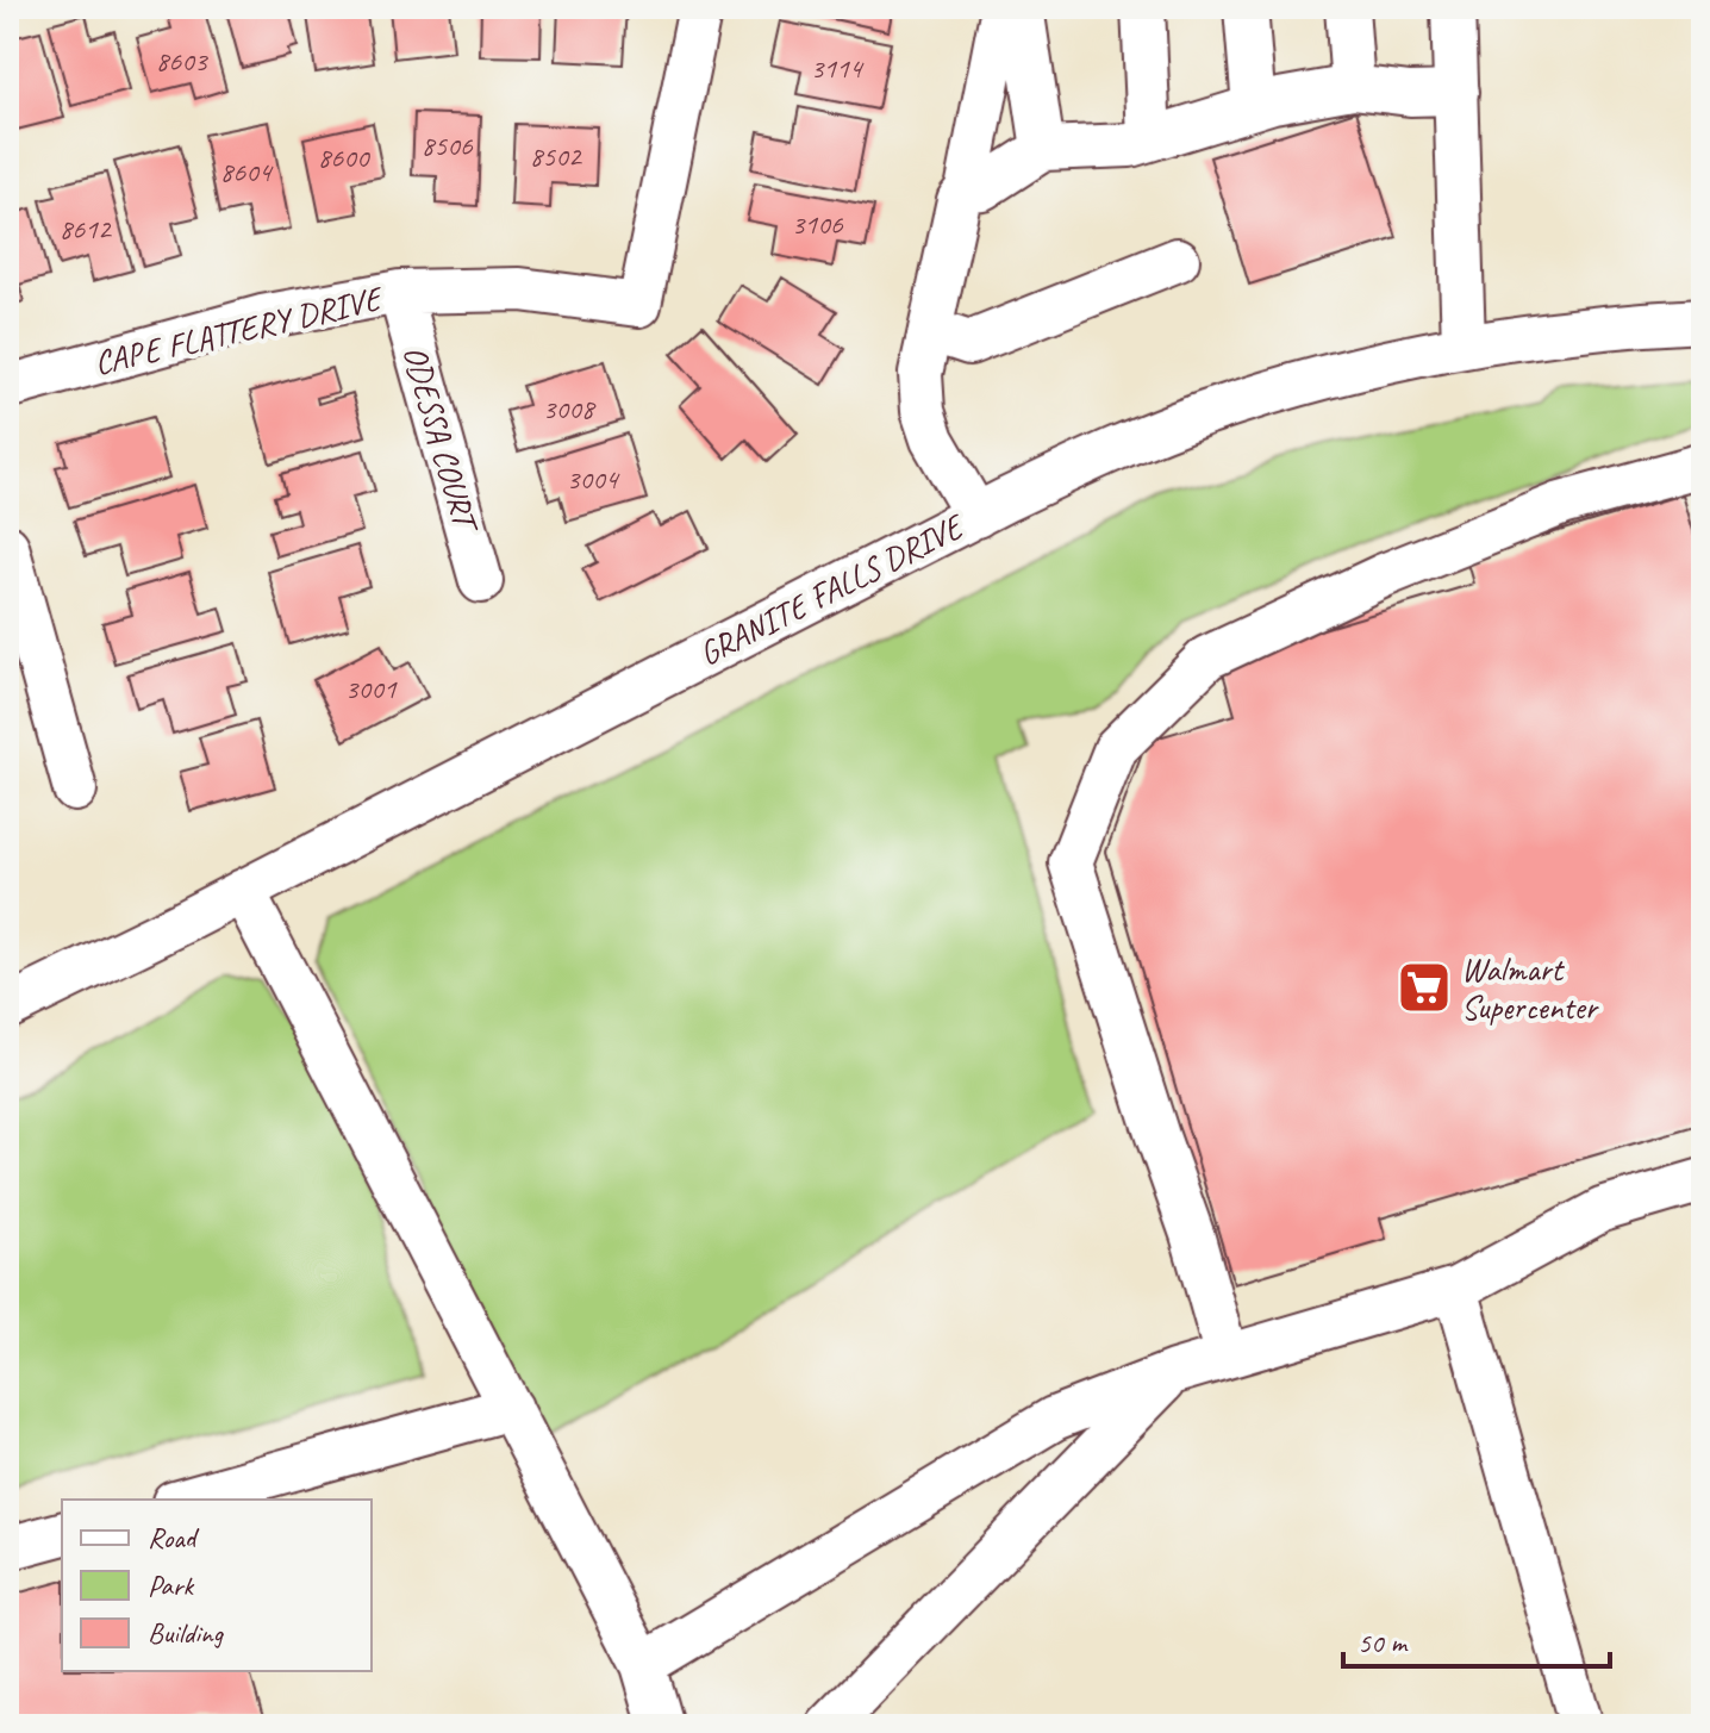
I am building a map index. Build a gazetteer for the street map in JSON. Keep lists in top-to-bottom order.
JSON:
{
  "streets": {
    "street": ["CAPE FLATTERY DRIVE", "ODESSA COURT", "GRANITE FALLS DRIVE"]
  },
  "crossings": [
    ["CAPE FLATTERY DRIVE", "ODESSA COURT"]
  ],
  "places": {
    "supermarket": ["Walmart Supercenter"]
  },
  "house_numbers": [
    "8603",
    "3114",
    "8506",
    "8502",
    "8600",
    "8604",
    "3106",
    "8612",
    "3008",
    "3004",
    "3001"
  ],
  "legend": ["Road", "Park", "Building"],
  "scale_bar": "50 m"
}
